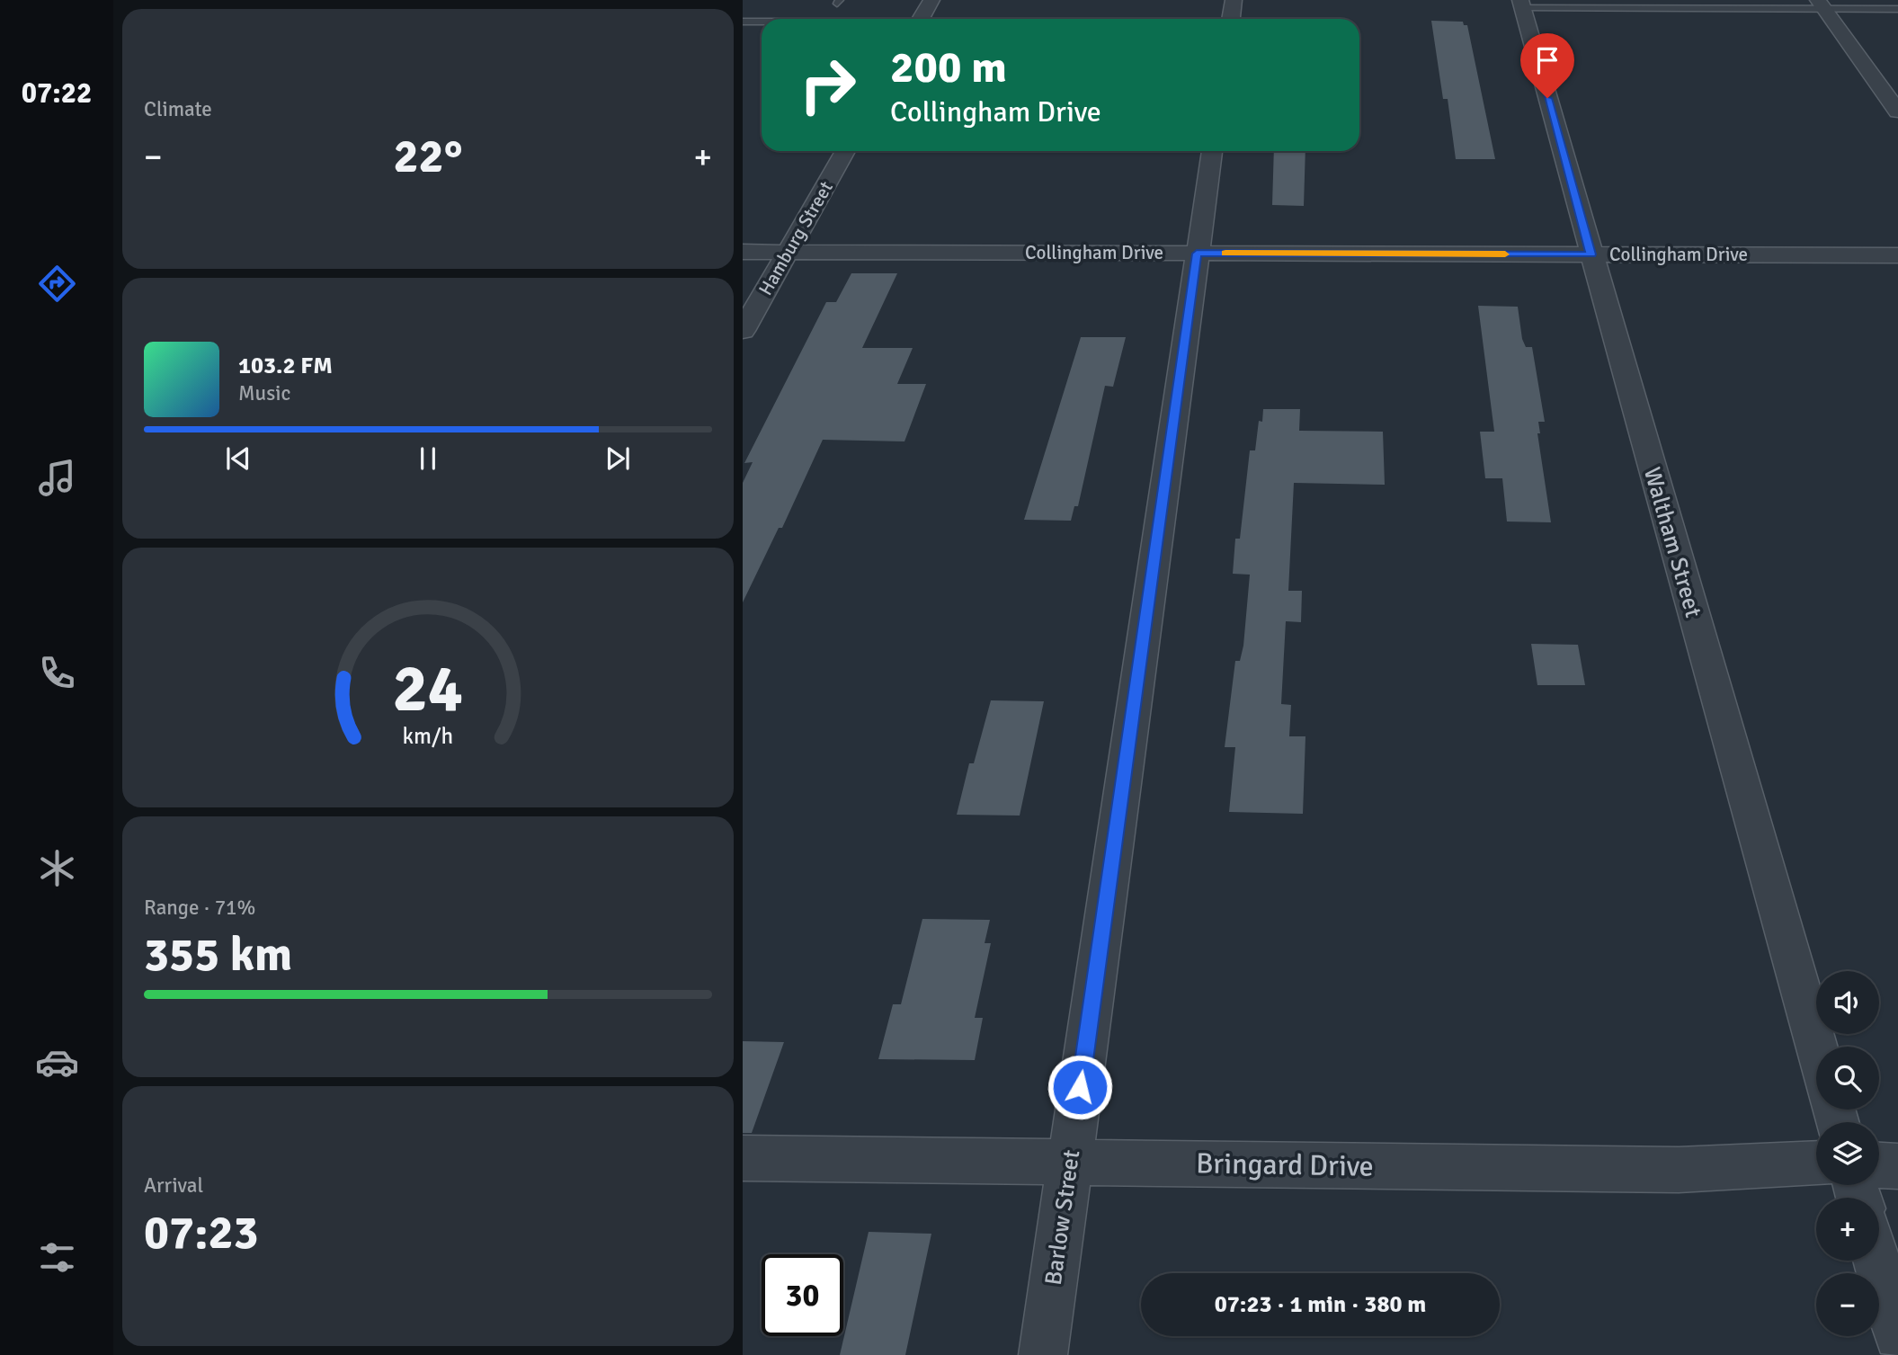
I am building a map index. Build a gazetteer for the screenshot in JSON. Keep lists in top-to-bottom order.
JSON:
{
  "streets": {
    "street": [
      "Hamburg Street",
      "Collingham Drive",
      "Waltham Street",
      "Bringard Drive",
      "Barlow Street"
    ]
  },
  "crossings": [
    ["Hamburg Street", "Collingham Drive"],
    ["Collingham Drive", "Waltham Street"],
    ["Collingham Drive", "Barlow Street"],
    ["Bringard Drive", "Barlow Street"]
  ],
  "page": {
    "tabs": "07:22",
    "tile": [
      "Climate",
      ["Range · 71%", "355 km"],
      ["Arrival", "07:23"]
    ],
    "turn": ["200 m", "Collingham Drive"],
    "heat": ["−", "22°", "+"],
    "song": ["103.2 FM", "Music"],
    "map_buttons": ["+", "−"],
    "limit": "30",
    "trip": "07:23 · 1 min · 380 m",
    "gauge": ["24", "km/h"]
  }
}
